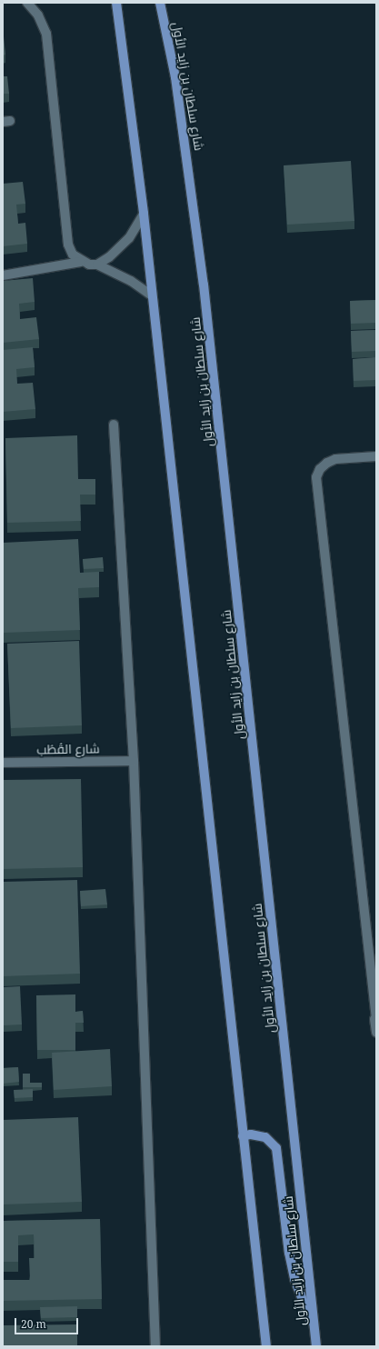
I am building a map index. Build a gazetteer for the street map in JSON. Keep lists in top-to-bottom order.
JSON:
{
  "streets": {
    "main road": ["شارع سلطان بن زايد الأول"],
    "street": ["شارع القُطُب"]
  },
  "scale_bar": "20 m"
}
